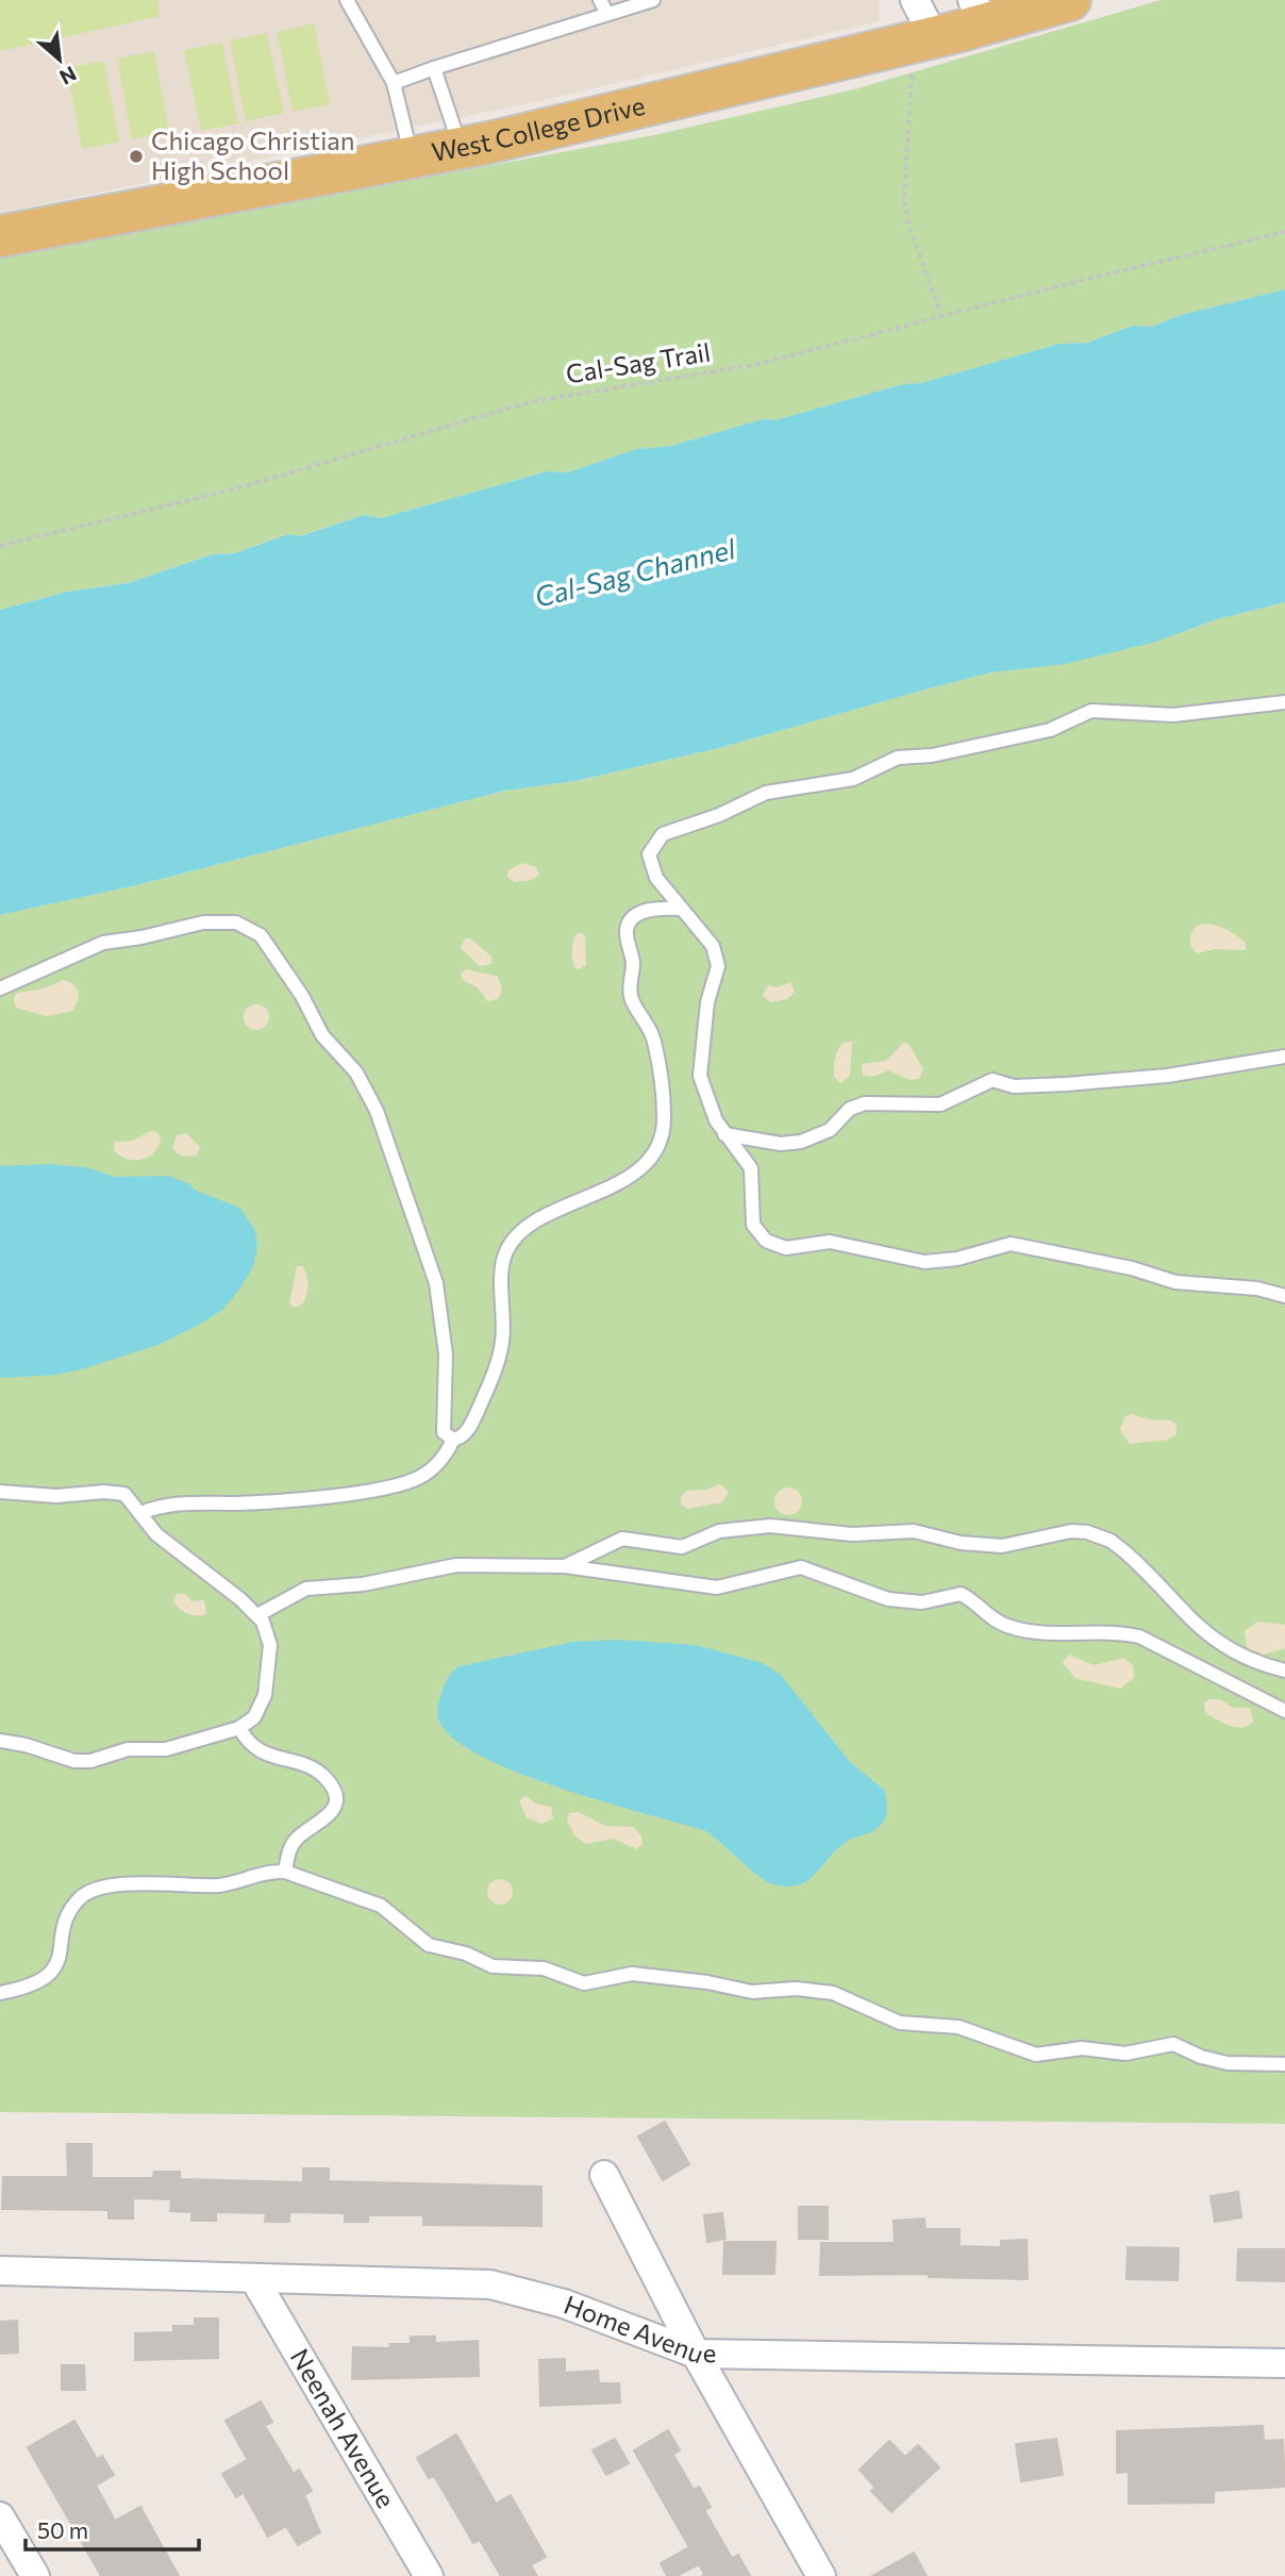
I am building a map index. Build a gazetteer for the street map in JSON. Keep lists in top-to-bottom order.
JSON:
{
  "streets": {
    "main road": ["West College Drive"],
    "street": ["Home Avenue", "Neenah Avenue"],
    "path": ["Cal-Sag Trail"]
  },
  "crossings": [
    ["Home Avenue", "Neenah Avenue"]
  ],
  "water": ["Cal-Sag Channel"],
  "places": ["Chicago Christian High School"],
  "scale_bar": "50 m",
  "north": "bottom right"
}
